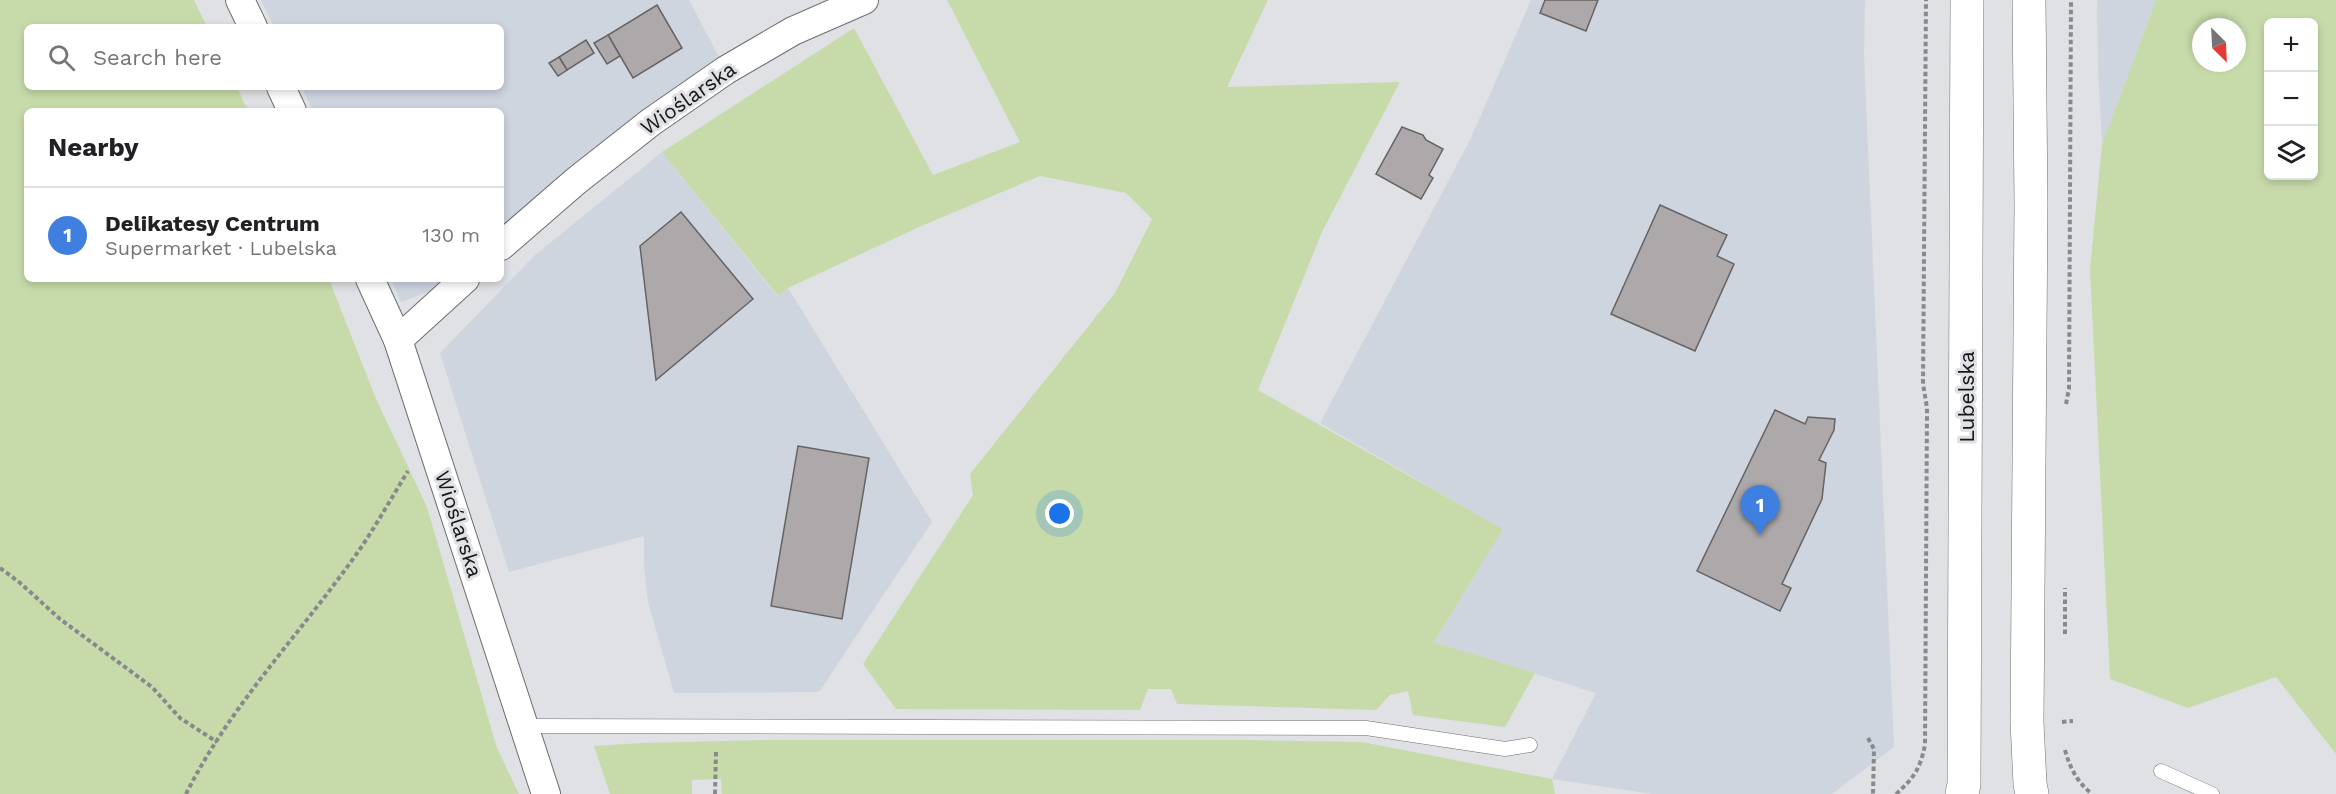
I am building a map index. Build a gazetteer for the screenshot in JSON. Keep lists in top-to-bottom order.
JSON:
{
  "streets": {
    "main road": ["Lubelska"],
    "street": ["Wioślarska"]
  },
  "north": "bottom right",
  "page": {
    "map_buttons": ["+", "−"],
    "search": "Search here",
    "heading": "Nearby",
    "list": [
      {
        "mark": "1",
        "name": "Delikatesy Centrum",
        "note": "Supermarket · Lubelska",
        "value": "130 m"
      }
    ],
    "pins": "1"
  }
}
